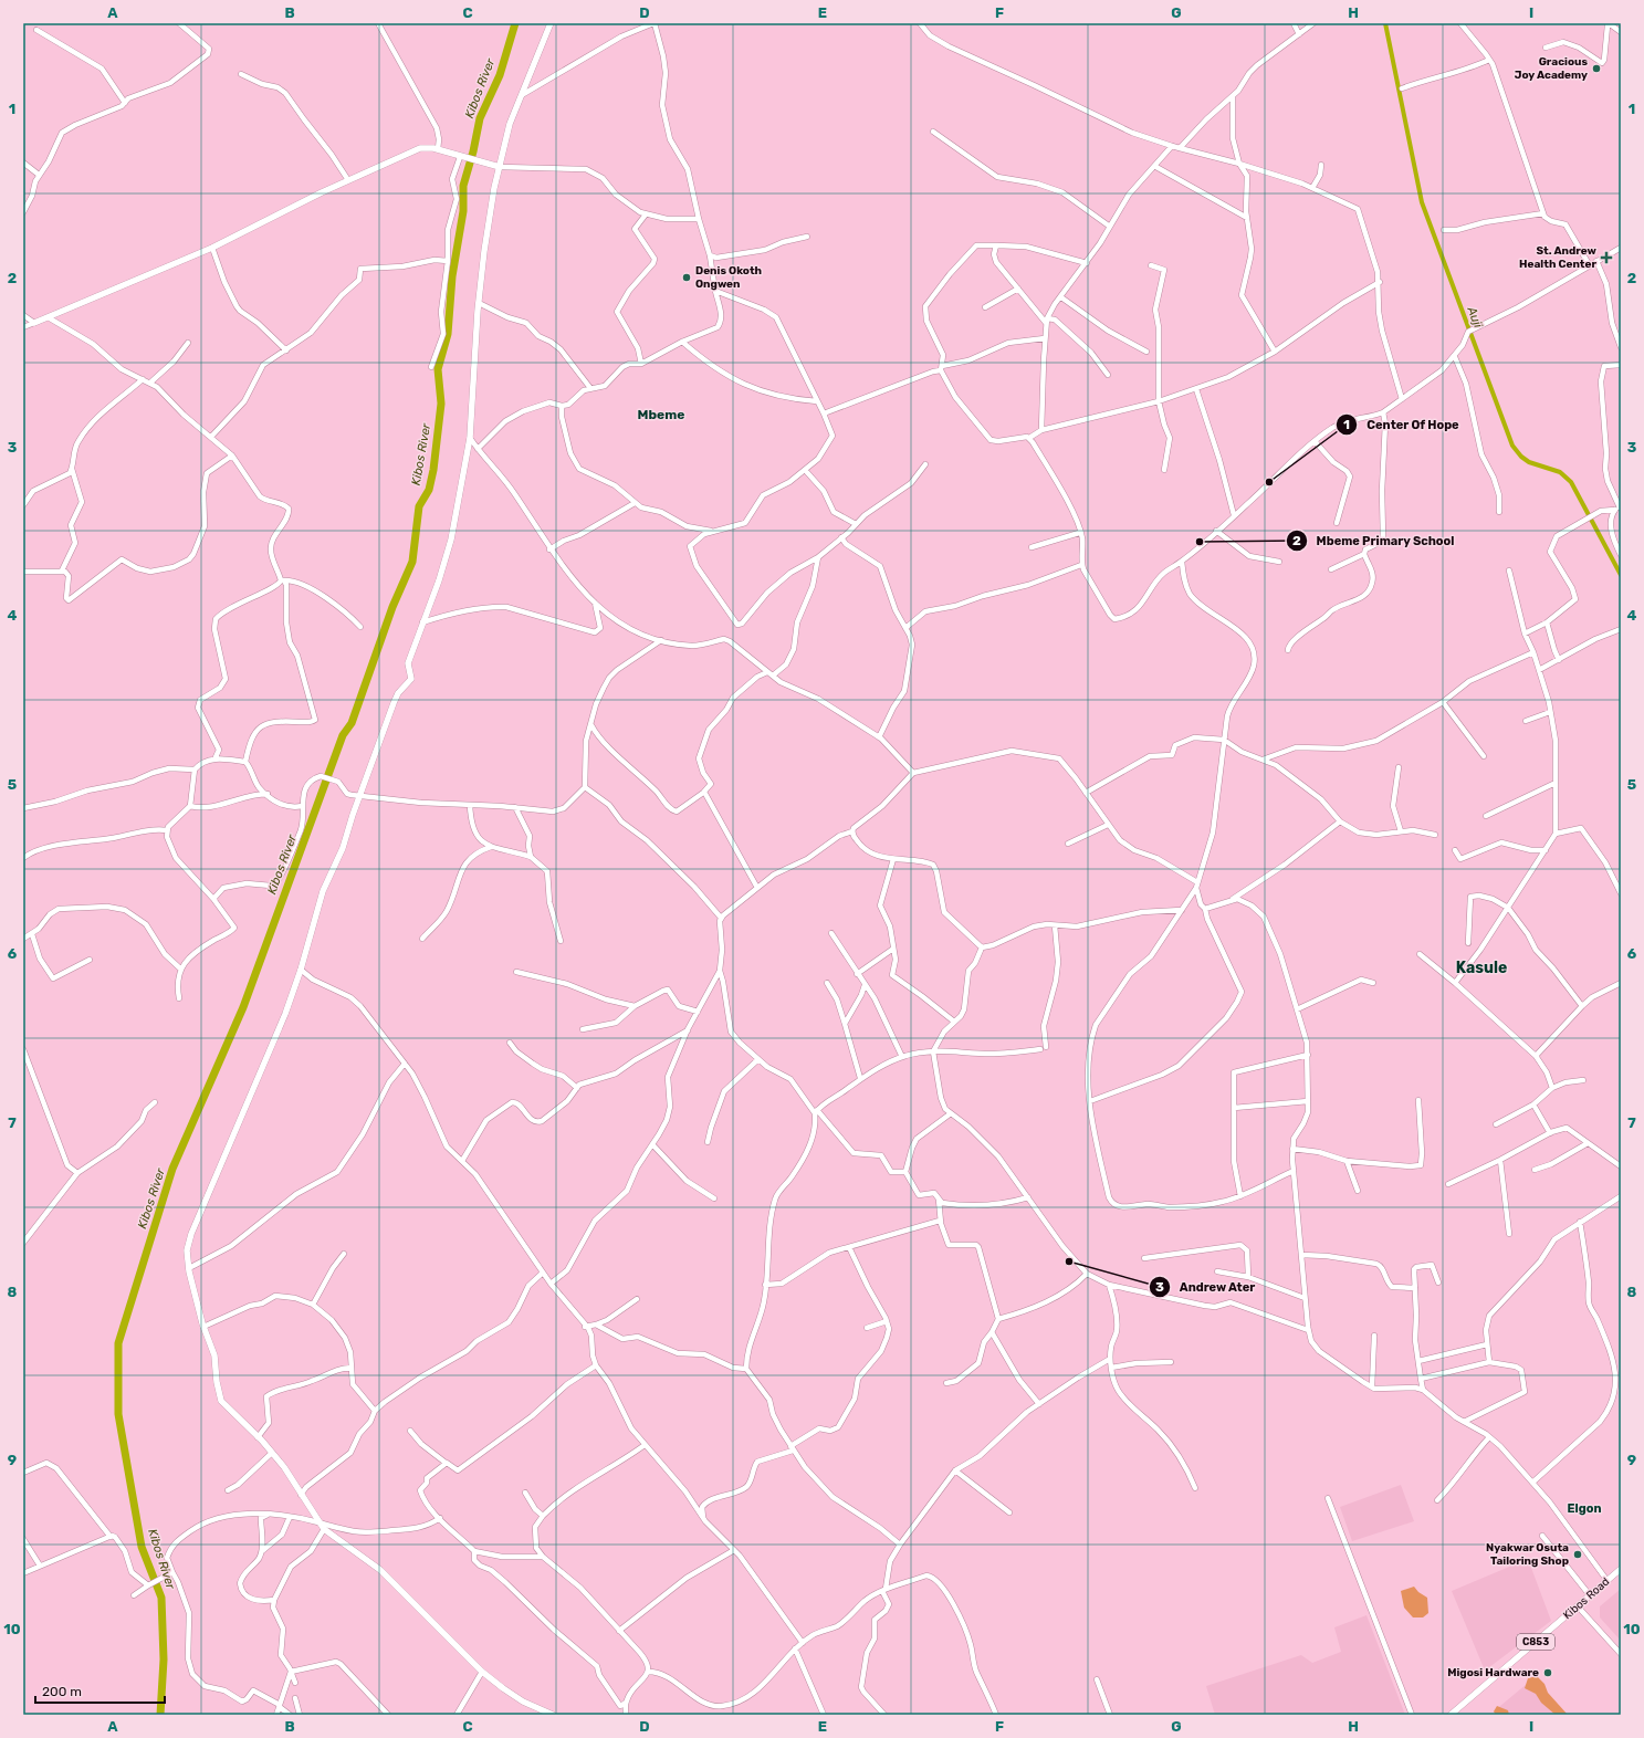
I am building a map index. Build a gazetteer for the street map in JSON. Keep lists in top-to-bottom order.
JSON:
{
  "streets": {
    "main road": ["Kibos Road", "C853"]
  },
  "districts": ["Mbeme", "Kasule", "Elgon"],
  "water": ["Kibos River", "Auji"],
  "places": {
    "other": [
      "Gracious Joy Academy",
      "Denis Okoth Ongwen",
      "Center Of Hope",
      "Mbeme Primary School",
      "Andrew Ater",
      "Nyakwar Osuta Tailoring Shop",
      "Migosi Hardware"
    ],
    "health": ["St. Andrew Health Center"]
  },
  "scale_bar": "200 m",
  "grid": {
    "columns": [
      "A",
      "B",
      "C",
      "D",
      "E",
      "F",
      "G",
      "H",
      "I"
    ],
    "rows": [
      "1",
      "2",
      "3",
      "4",
      "5",
      "6",
      "7",
      "8",
      "9",
      "10"
    ]
  }
}
